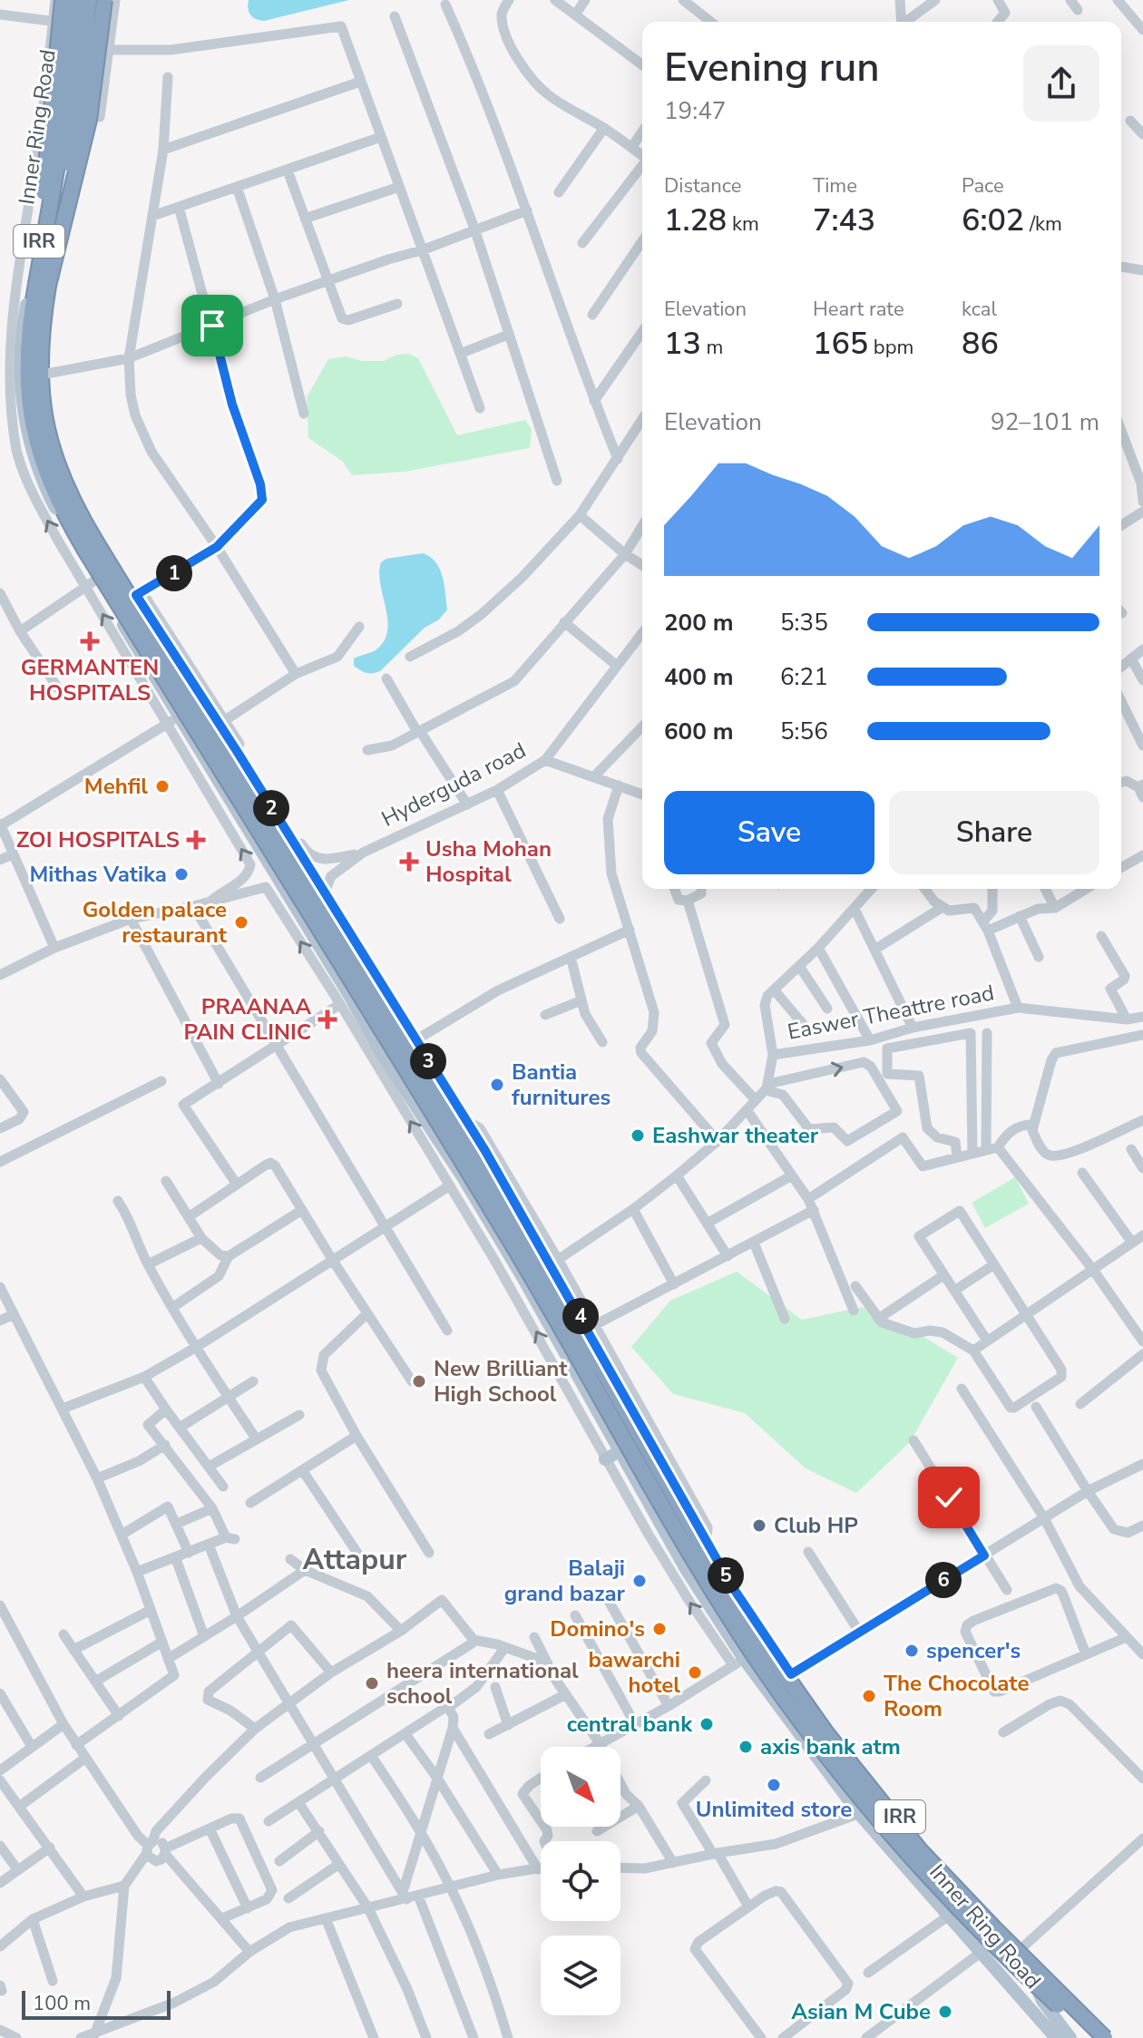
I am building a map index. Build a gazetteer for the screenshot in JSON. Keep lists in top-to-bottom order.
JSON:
{
  "streets": {
    "main road": ["Inner Ring Road", "IRR"],
    "street": ["Hyderguda road", "Easwer Theattre road"]
  },
  "crossings": [
    ["Inner Ring Road", "Hyderguda road"]
  ],
  "districts": ["Attapur"],
  "places": {
    "health": [
      "GERMANTEN HOSPITALS",
      "ZOI HOSPITALS",
      "Usha Mohan Hospital",
      "PRAANAA PAIN CLINIC"
    ],
    "other": [
      "Mehfil",
      "Mithas Vatika",
      "Golden palace restaurant",
      "Bantia furnitures",
      "Eashwar theater",
      "New Brilliant High School",
      "Club HP",
      "Balaji grand bazar",
      "Domino's",
      "spencer's",
      "bawarchi hotel",
      "heera international school",
      "The Chocolate Room",
      "central bank",
      "axis bank atm",
      "Unlimited store",
      "Asian M Cube"
    ]
  },
  "scale_bar": "100 m",
  "north": "bottom right",
  "page": {
    "heading": ["Evening run", "19:47"],
    "stats": [
      ["Distance", "1.28 km"],
      ["Time", "7:43"],
      ["Pace", "6:02 /km"],
      ["Elevation", "13 m"],
      ["Heart rate", "165 bpm"],
      ["kcal", "86"]
    ],
    "chart": ["Elevation", "92–101 m"],
    "pins": [
      "1",
      "2",
      "3",
      "4",
      "5",
      "6"
    ],
    "list": [
      {
        "name": "200 m",
        "note": "5:35"
      },
      {
        "name": "400 m",
        "note": "6:21"
      },
      {
        "name": "600 m",
        "note": "5:56"
      }
    ],
    "buttons": ["Save", "Share"],
    "scale": "100 m"
  }
}
